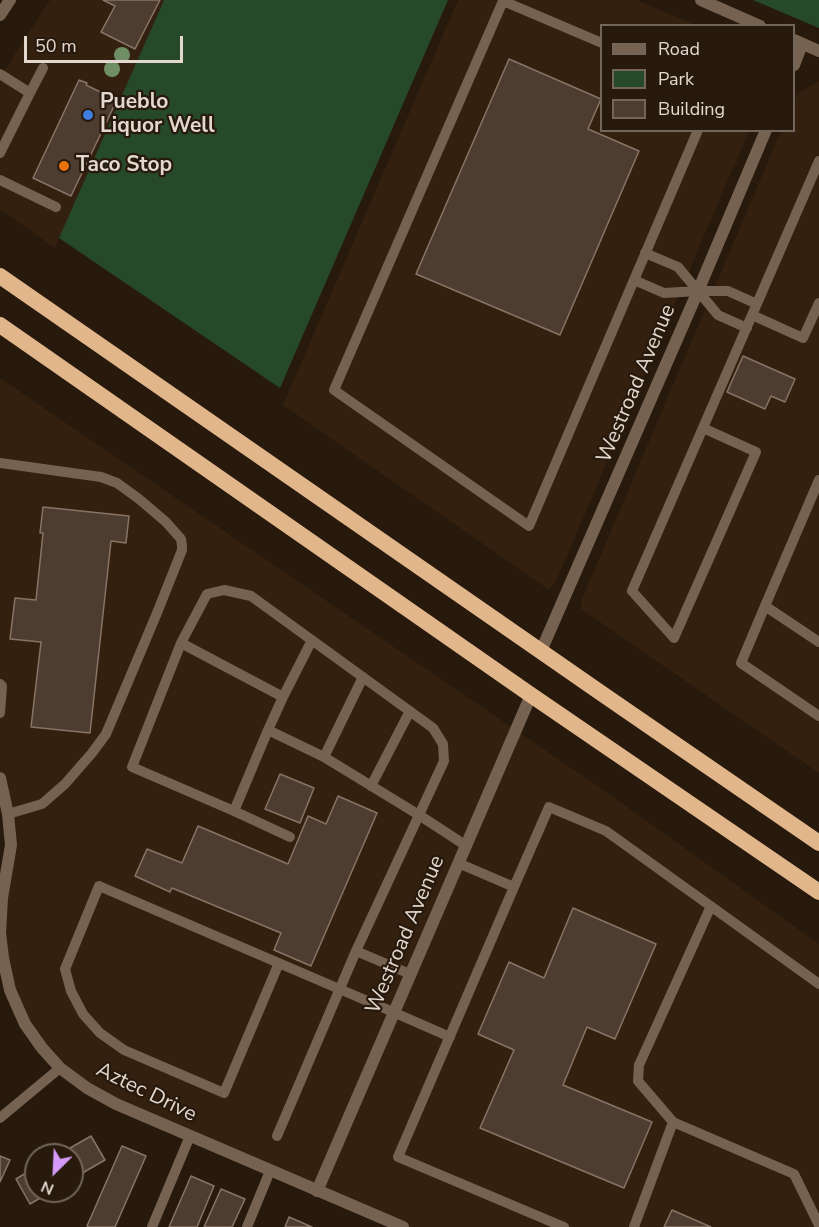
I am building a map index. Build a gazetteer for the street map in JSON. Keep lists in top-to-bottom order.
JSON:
{
  "streets": {
    "street": ["Westroad Avenue", "Aztec Drive"]
  },
  "crossings": [
    ["Westroad Avenue", "Aztec Drive"]
  ],
  "places": ["Pueblo Liquor Well", "Taco Stop"],
  "legend": ["Road", "Park", "Building"],
  "scale_bar": "50 m",
  "north": "bottom left"
}
